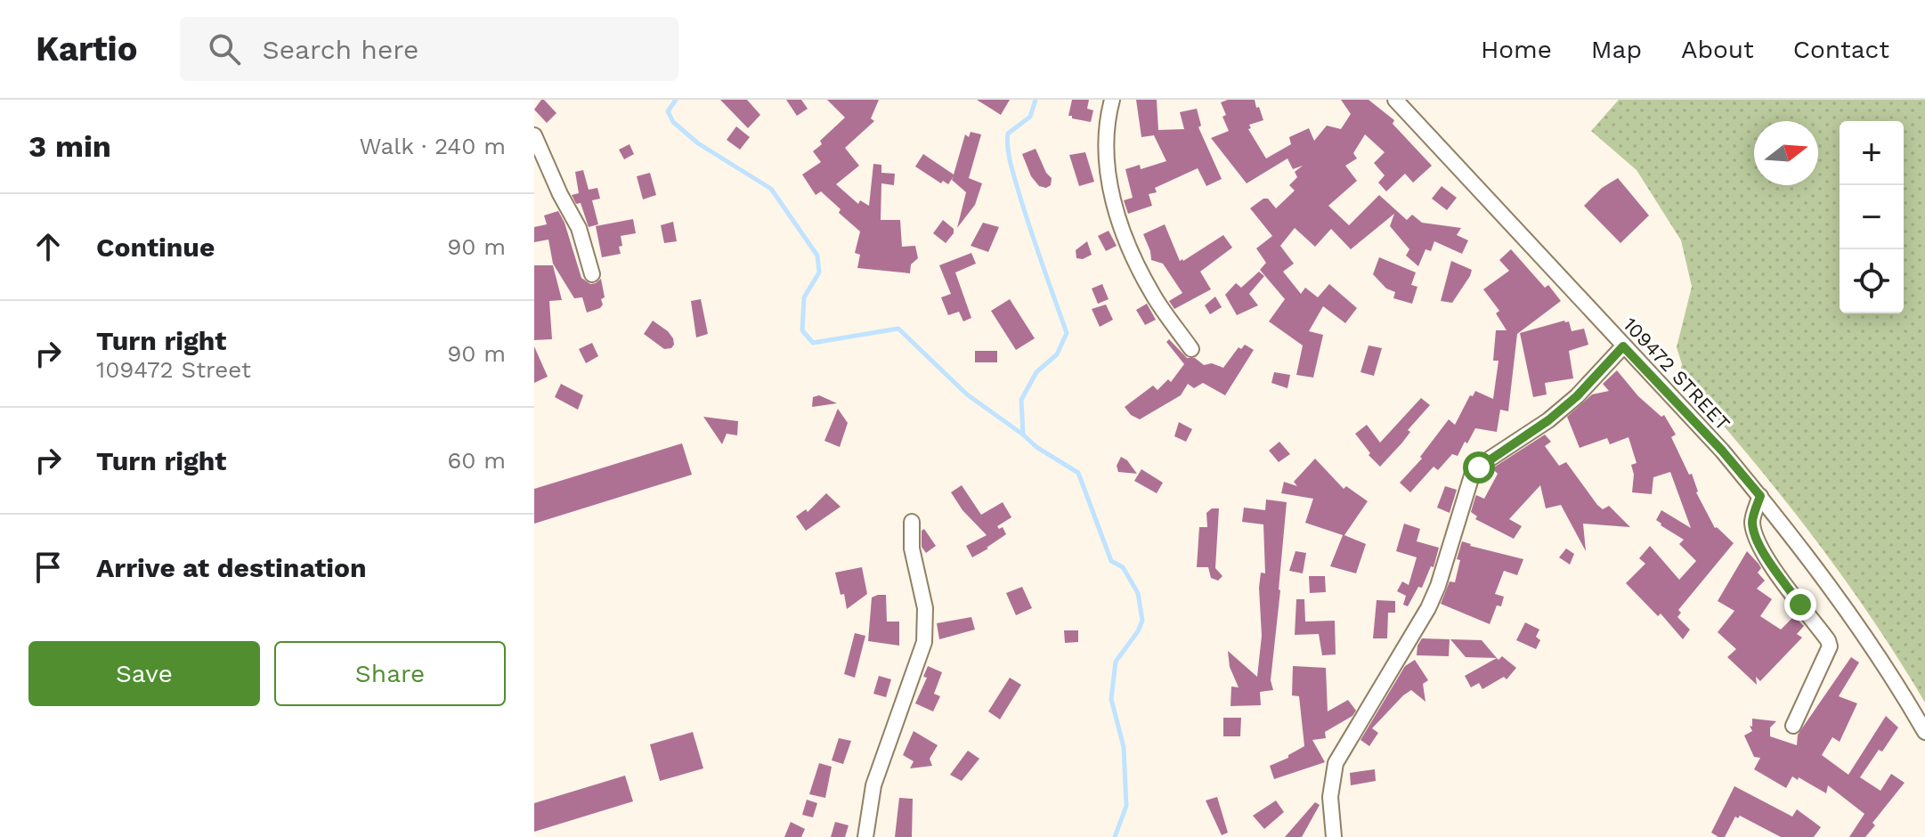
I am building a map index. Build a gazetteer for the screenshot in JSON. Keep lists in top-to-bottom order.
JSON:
{
  "streets": {
    "street": ["109472 STREET"]
  },
  "north": "right",
  "page": {
    "header": "Kartio",
    "search": "Search here",
    "nav": [
      "Home",
      "Map",
      "About",
      "Contact"
    ],
    "heading": ["3 min", "Walk · 240 m"],
    "map_buttons": ["+", "−"],
    "list": [
      ["Continue", "90 m"],
      ["Turn right", "109472 Street", "90 m"],
      ["Turn right", "60 m"],
      "Arrive at destination"
    ],
    "buttons": ["Save", "Share"]
  }
}
